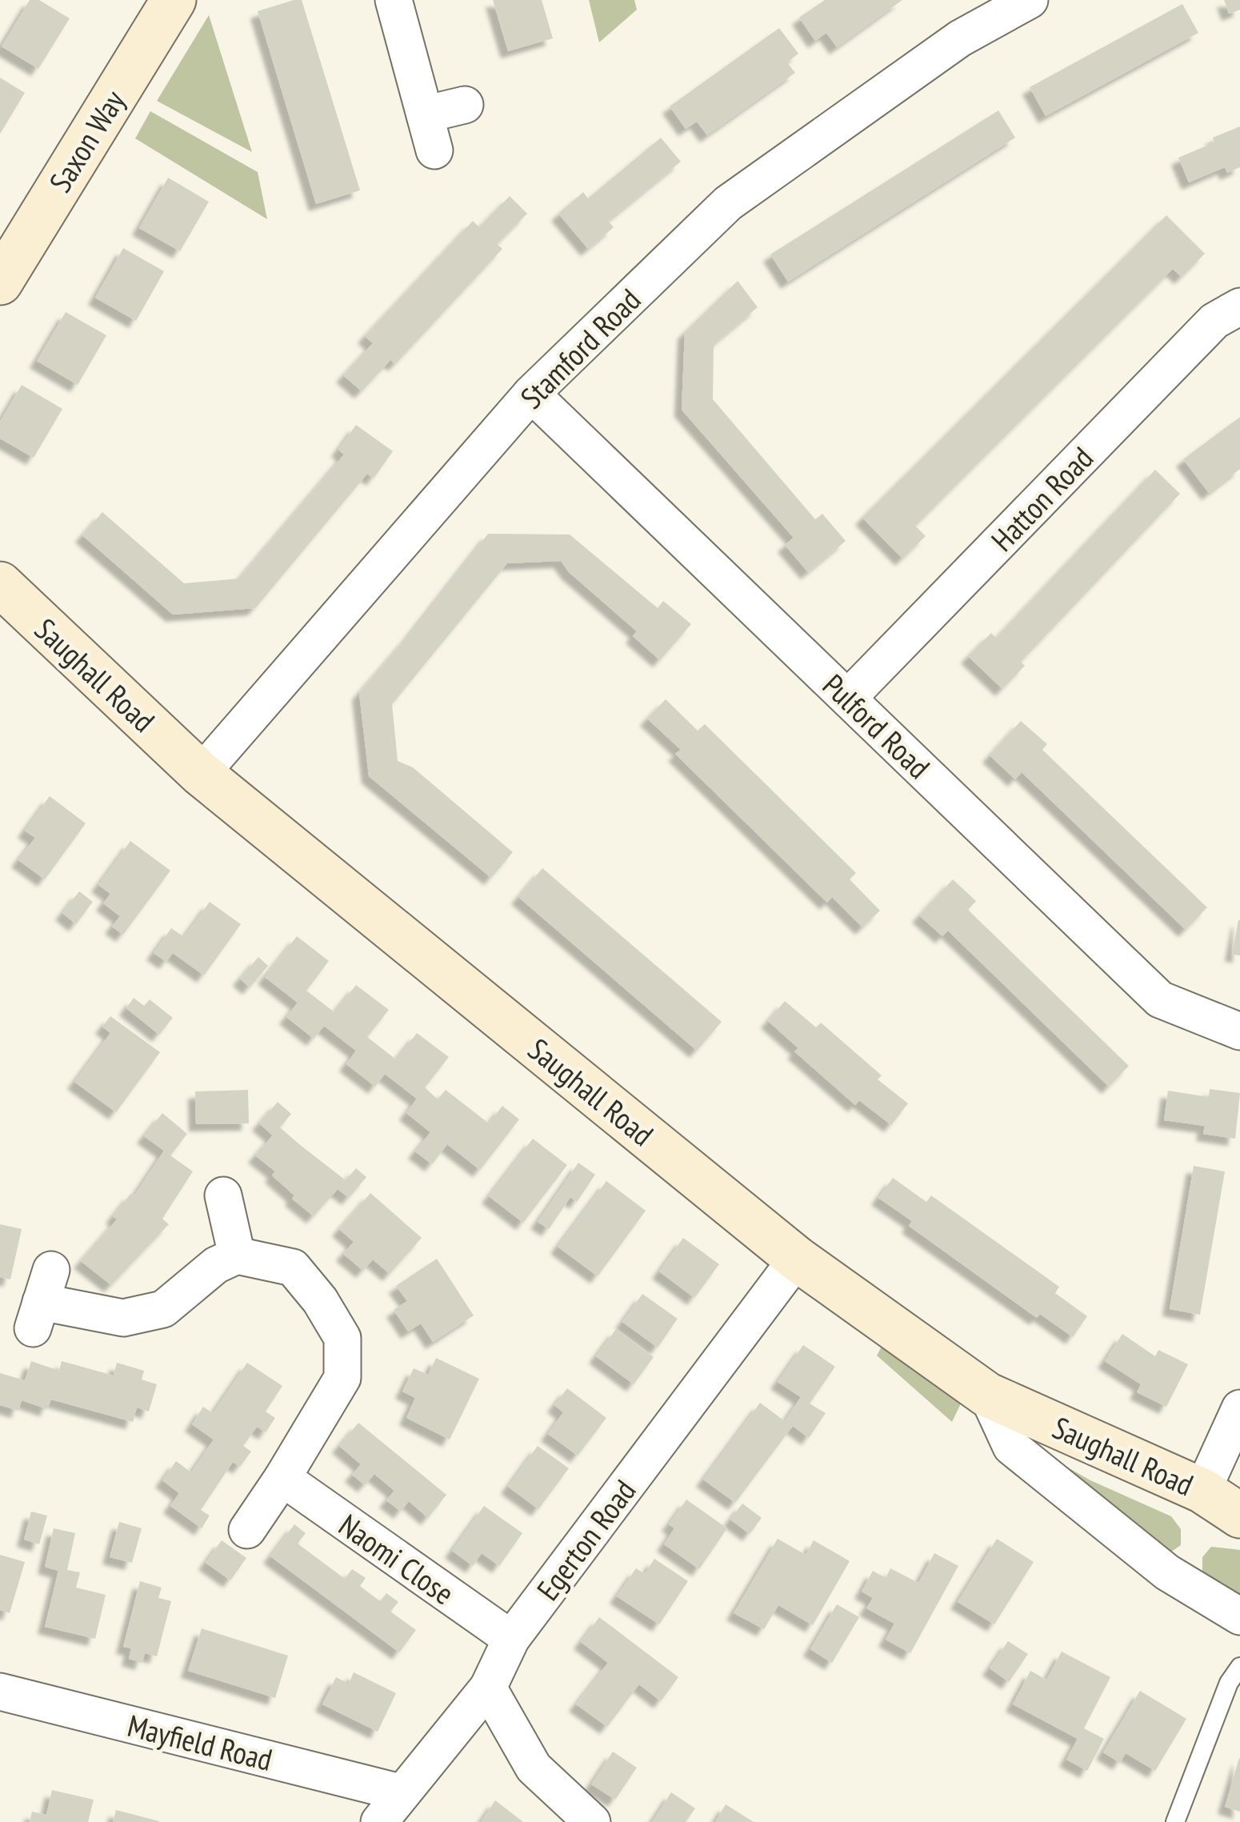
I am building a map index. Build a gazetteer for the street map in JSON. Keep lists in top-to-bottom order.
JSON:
{
  "streets": {
    "street": [
      "Saxon Way",
      "Stamford Road",
      "Hatton Road",
      "Saughall Road",
      "Pulford Road",
      "Egerton Road",
      "Naomi Close",
      "Mayfield Road"
    ]
  },
  "crossings": [
    ["Stamford Road", "Saughall Road"],
    ["Stamford Road", "Pulford Road"],
    ["Hatton Road", "Pulford Road"],
    ["Saughall Road", "Egerton Road"],
    ["Egerton Road", "Naomi Close"],
    ["Egerton Road", "Mayfield Road"]
  ]
}
